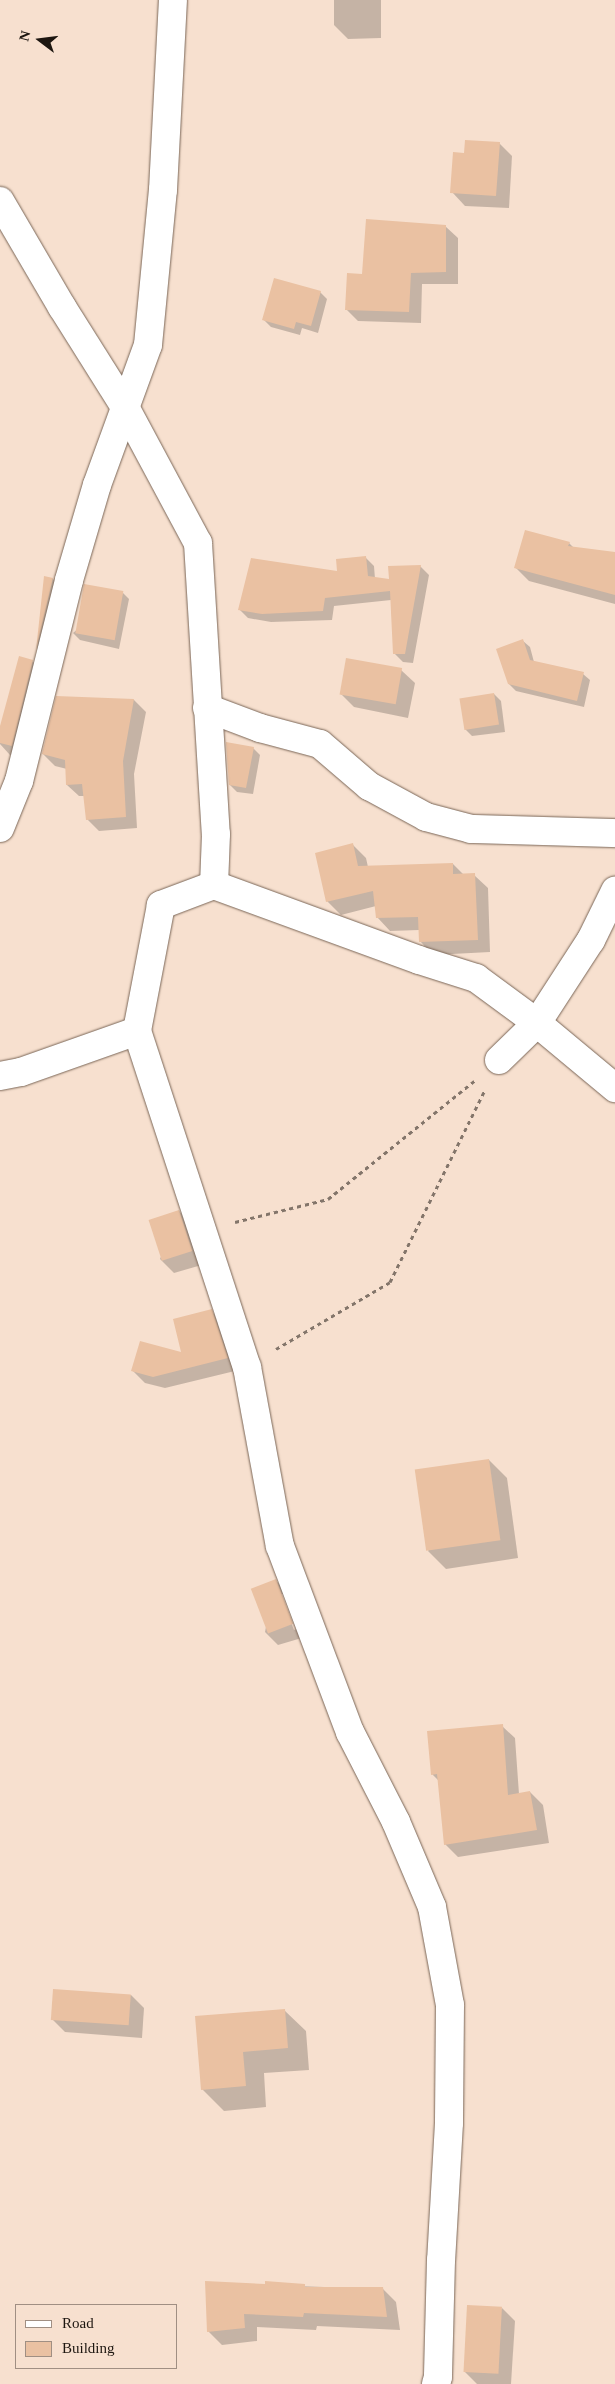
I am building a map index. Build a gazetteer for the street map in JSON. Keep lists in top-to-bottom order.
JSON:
{
  "legend": ["Road", "Building"],
  "north": "left"
}
